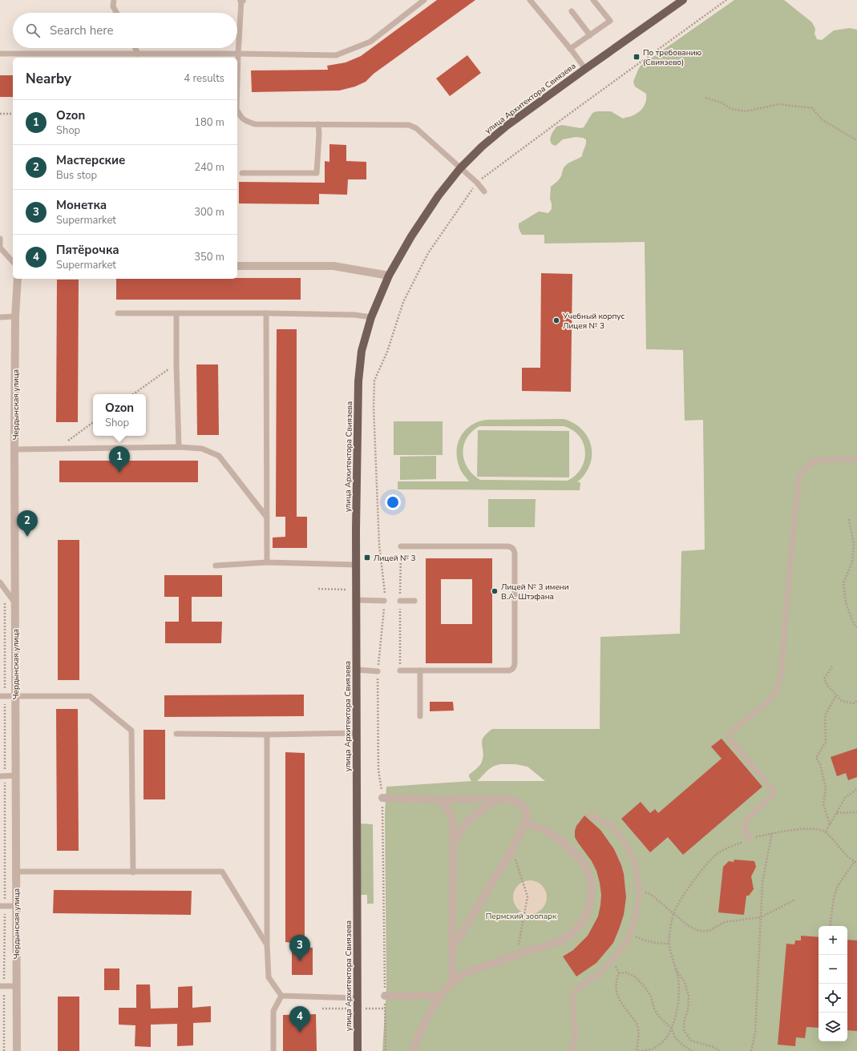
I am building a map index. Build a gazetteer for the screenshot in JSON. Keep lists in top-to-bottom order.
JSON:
{
  "streets": {
    "main road": ["улица Архитектора Свиязева"],
    "street": ["Чердынская улица"]
  },
  "parks": ["Пермский зоопарк"],
  "places": {
    "transit": ["По требованию (Свиязево)", "Лицей № 3"],
    "other": ["Учебный корпус Лицея № 3", "Лицей № 3 имени В.А. Штэфана"]
  },
  "page": {
    "search": "Search here",
    "heading": ["Nearby", "4 results"],
    "list": [
      {
        "mark": "1",
        "name": "Ozon",
        "note": "Shop",
        "value": "180 m"
      },
      {
        "mark": "2",
        "name": "Мастерские",
        "note": "Bus stop",
        "value": "240 m"
      },
      {
        "mark": "3",
        "name": "Монетка",
        "note": "Supermarket",
        "value": "300 m"
      },
      {
        "mark": "4",
        "name": "Пятёрочка",
        "note": "Supermarket",
        "value": "350 m"
      }
    ],
    "popup": ["Ozon", "Shop"],
    "pins": [
      "1",
      "2",
      "3",
      "4"
    ],
    "map_buttons": ["+", "−"]
  }
}
